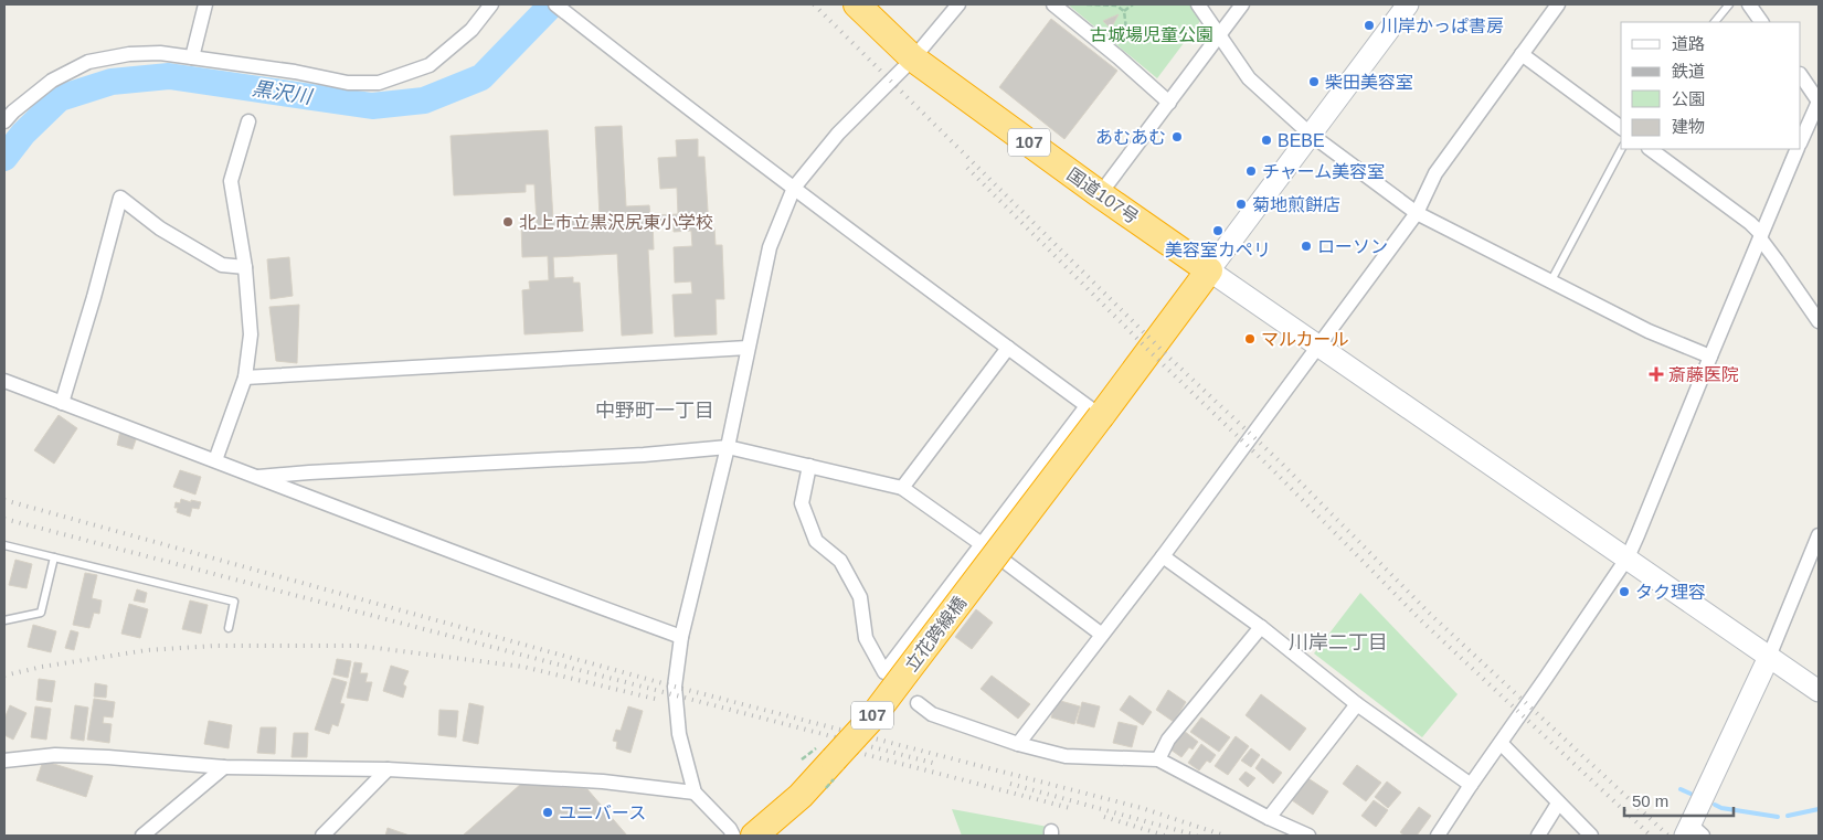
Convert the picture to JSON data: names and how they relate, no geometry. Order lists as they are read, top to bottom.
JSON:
{
  "streets": {
    "highway": ["107", "国道107号", "立花跨線橋"]
  },
  "crossings": [
    ["107", "国道107号"],
    ["107", "立花跨線橋"]
  ],
  "districts": ["中野町一丁目", "川岸二丁目"],
  "water": ["黒沢川"],
  "parks": ["古城場児童公園"],
  "places": {
    "other": [
      "川岸かっぱ書房",
      "柴田美容室",
      "あむあむ",
      "BEBE",
      "チャーム美容室",
      "菊地煎餅店",
      "北上市立黒沢尻東小学校",
      "美容室カペリ",
      "ローソン",
      "マルカール",
      "タク理容",
      "ユニバース"
    ],
    "health": ["斎藤医院"]
  },
  "legend": [
    "道路",
    "鉄道",
    "公園",
    "建物"
  ],
  "scale_bar": "50 m"
}
